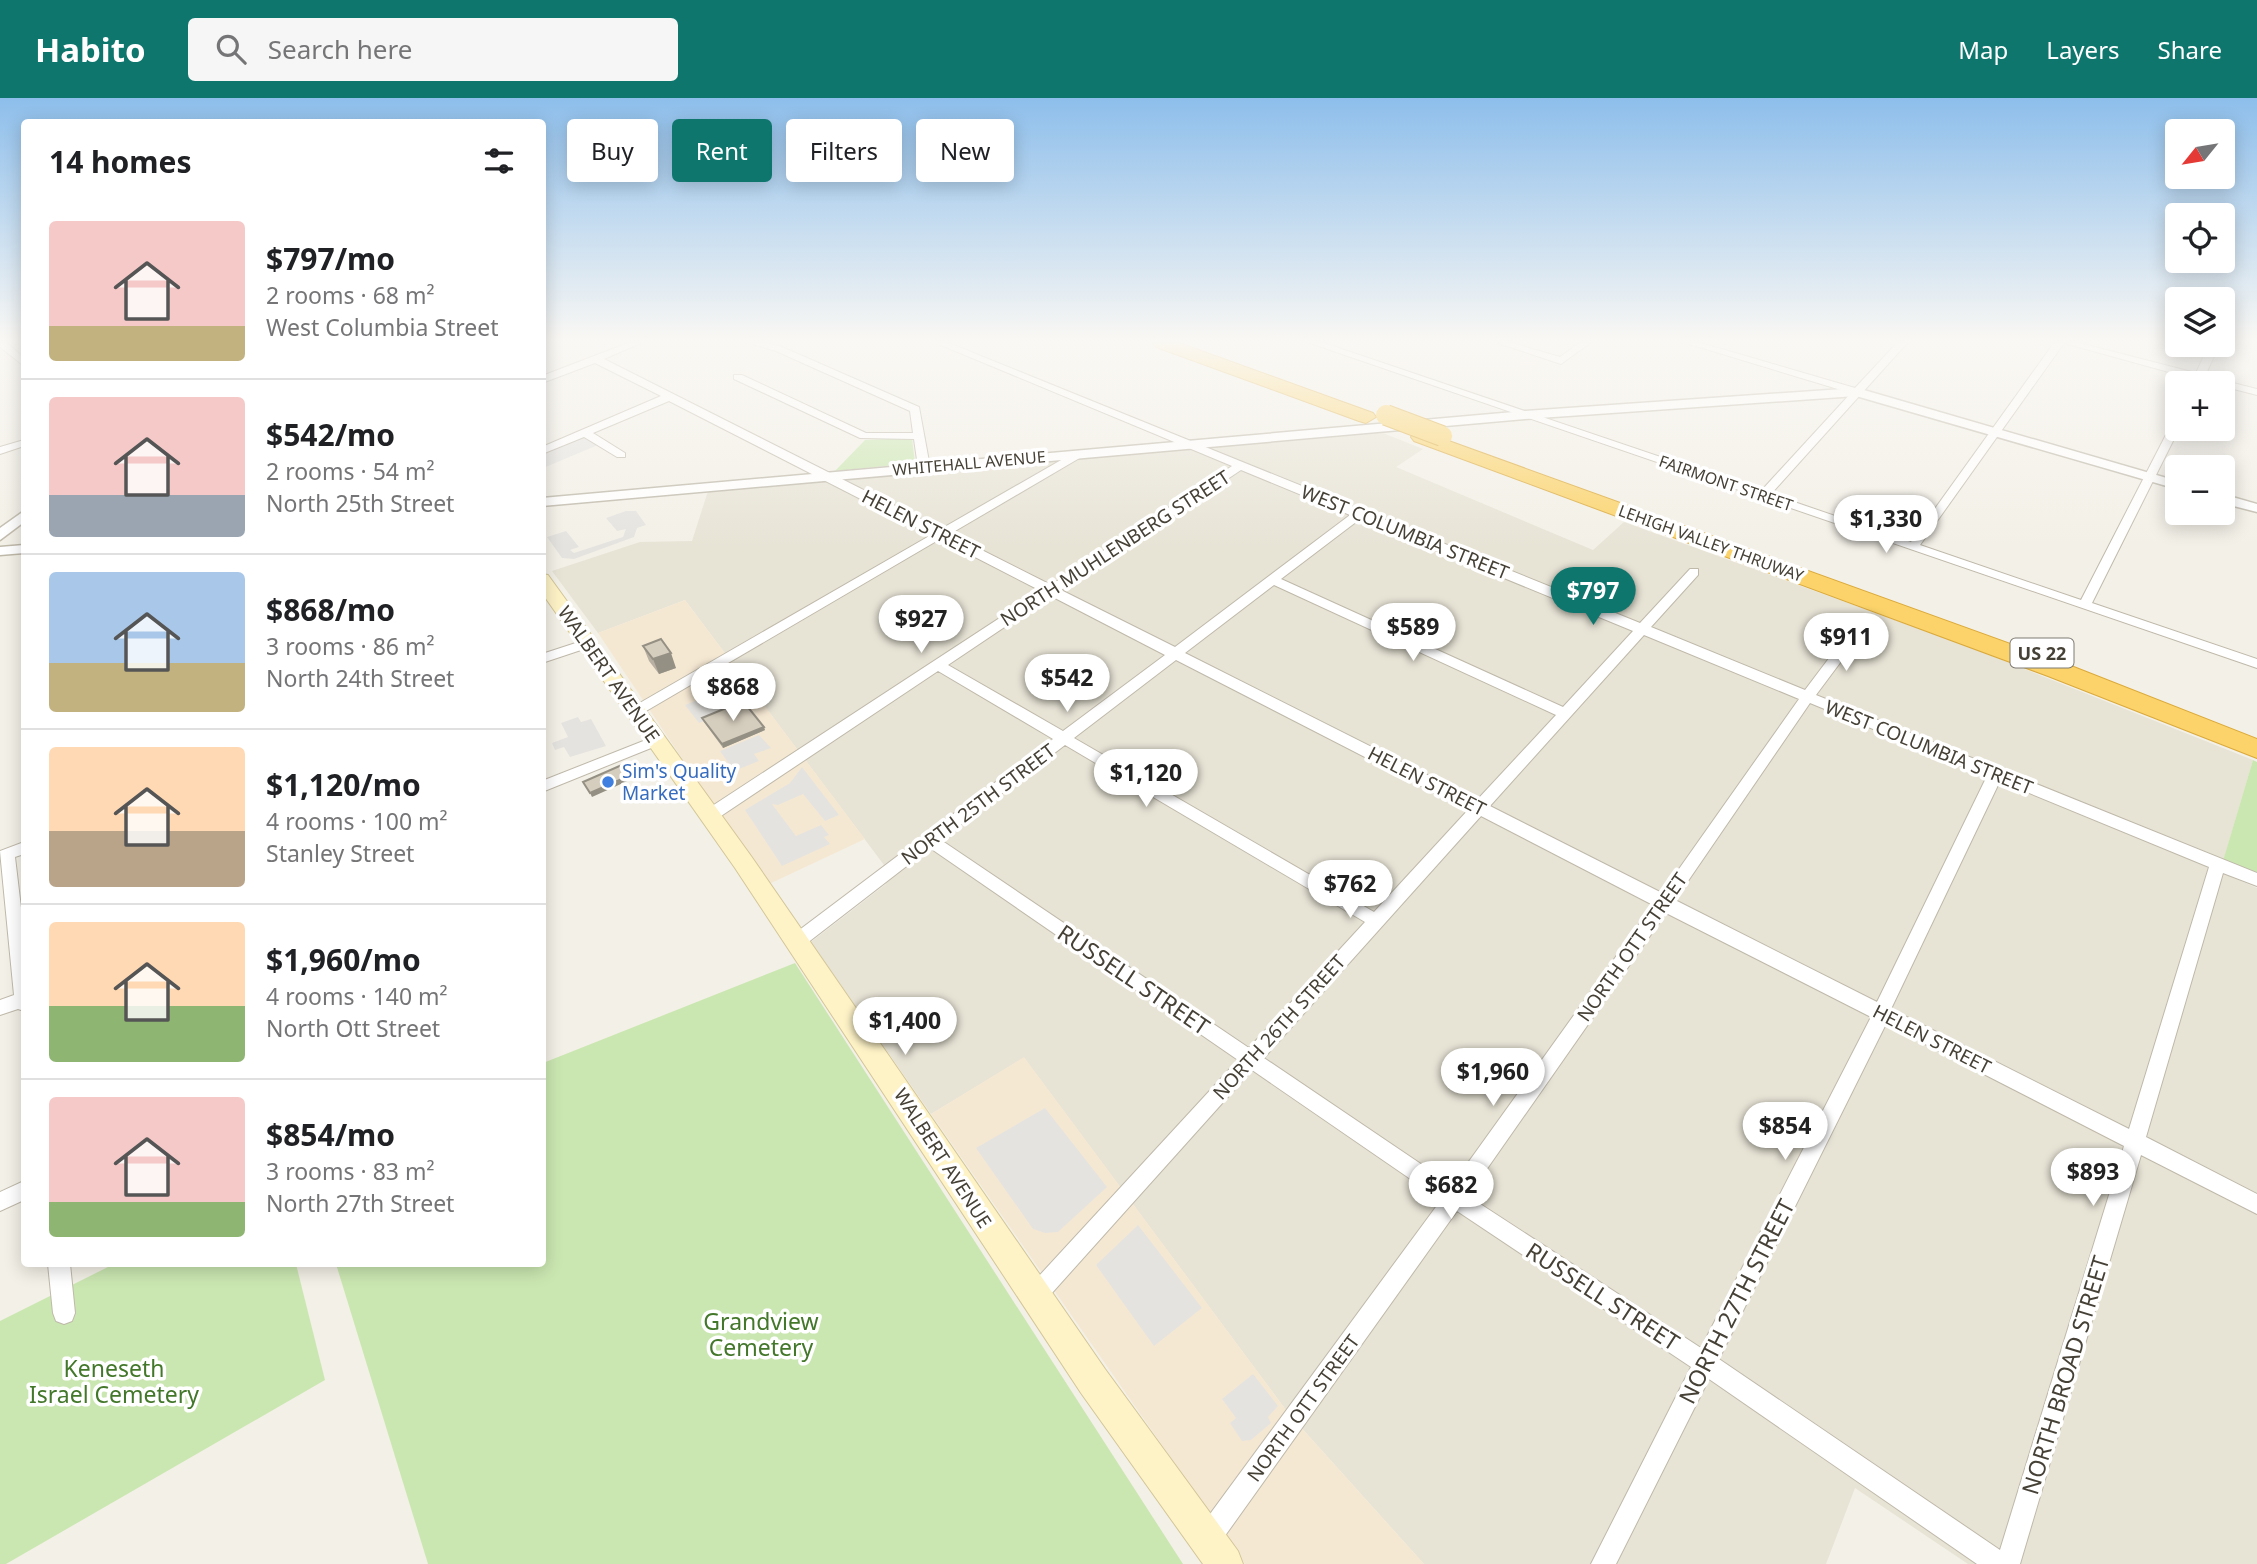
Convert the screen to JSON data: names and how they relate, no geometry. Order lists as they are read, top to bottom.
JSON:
{
  "streets": {
    "highway": ["LEHIGH VALLEY THRUWAY", "US 22"],
    "main road": ["WALBERT AVENUE"],
    "street": [
      "WHITEHALL AVENUE",
      "FAIRMONT STREET",
      "HELEN STREET",
      "WEST COLUMBIA STREET",
      "NORTH MUHLENBERG STREET",
      "NORTH 25TH STREET",
      "NORTH OTT STREET",
      "RUSSELL STREET",
      "NORTH 26TH STREET",
      "NORTH 27TH STREET",
      "NORTH BROAD STREET"
    ]
  },
  "crossings": [
    ["WHITEHALL AVENUE", "FAIRMONT STREET"],
    ["WHITEHALL AVENUE", "HELEN STREET"],
    ["WHITEHALL AVENUE", "WEST COLUMBIA STREET"],
    ["HELEN STREET", "NORTH MUHLENBERG STREET"],
    ["HELEN STREET", "NORTH 25TH STREET"],
    ["HELEN STREET", "NORTH OTT STREET"],
    ["HELEN STREET", "NORTH 26TH STREET"],
    ["HELEN STREET", "NORTH 27TH STREET"],
    ["HELEN STREET", "NORTH BROAD STREET"],
    ["WEST COLUMBIA STREET", "NORTH MUHLENBERG STREET"],
    ["WEST COLUMBIA STREET", "NORTH 25TH STREET"],
    ["WEST COLUMBIA STREET", "NORTH OTT STREET"],
    ["WEST COLUMBIA STREET", "NORTH 26TH STREET"],
    ["WEST COLUMBIA STREET", "NORTH 27TH STREET"],
    ["WEST COLUMBIA STREET", "NORTH BROAD STREET"],
    ["NORTH MUHLENBERG STREET", "WALBERT AVENUE"],
    ["WALBERT AVENUE", "NORTH 25TH STREET"],
    ["WALBERT AVENUE", "NORTH OTT STREET"],
    ["WALBERT AVENUE", "NORTH 26TH STREET"],
    ["NORTH 25TH STREET", "RUSSELL STREET"],
    ["NORTH OTT STREET", "RUSSELL STREET"],
    ["RUSSELL STREET", "NORTH 26TH STREET"],
    ["RUSSELL STREET", "NORTH 27TH STREET"]
  ],
  "parks": ["Grandview Cemetery", "Keneseth Israel Cemetery"],
  "places": ["Sim's Quality Market"],
  "north": "bottom left",
  "page": {
    "header": "Habito",
    "search": "Search here",
    "nav": ["Map", "Layers", "Share"],
    "map_buttons": ["+", "−"],
    "chip": [
      "Buy",
      "Rent",
      "Filters",
      "New"
    ],
    "heading": "14 homes",
    "list": [
      {
        "name": "$797/mo",
        "note": "2 rooms · 68 m² · West Columbia Street"
      },
      {
        "name": "$542/mo",
        "note": "2 rooms · 54 m² · North 25th Street"
      },
      {
        "name": "$868/mo",
        "note": "3 rooms · 86 m² · North 24th Street"
      },
      {
        "name": "$1,120/mo",
        "note": "4 rooms · 100 m² · Stanley Street"
      },
      {
        "name": "$1,960/mo",
        "note": "4 rooms · 140 m² · North Ott Street"
      },
      {
        "name": "$854/mo",
        "note": "3 rooms · 83 m² · North 27th Street"
      }
    ],
    "price": [
      "$1,330",
      "$797",
      "$927",
      "$589",
      "$911",
      "$542",
      "$868",
      "$1,120",
      "$762",
      "$1,400",
      "$1,960",
      "$854",
      "$893",
      "$682"
    ]
  }
}
